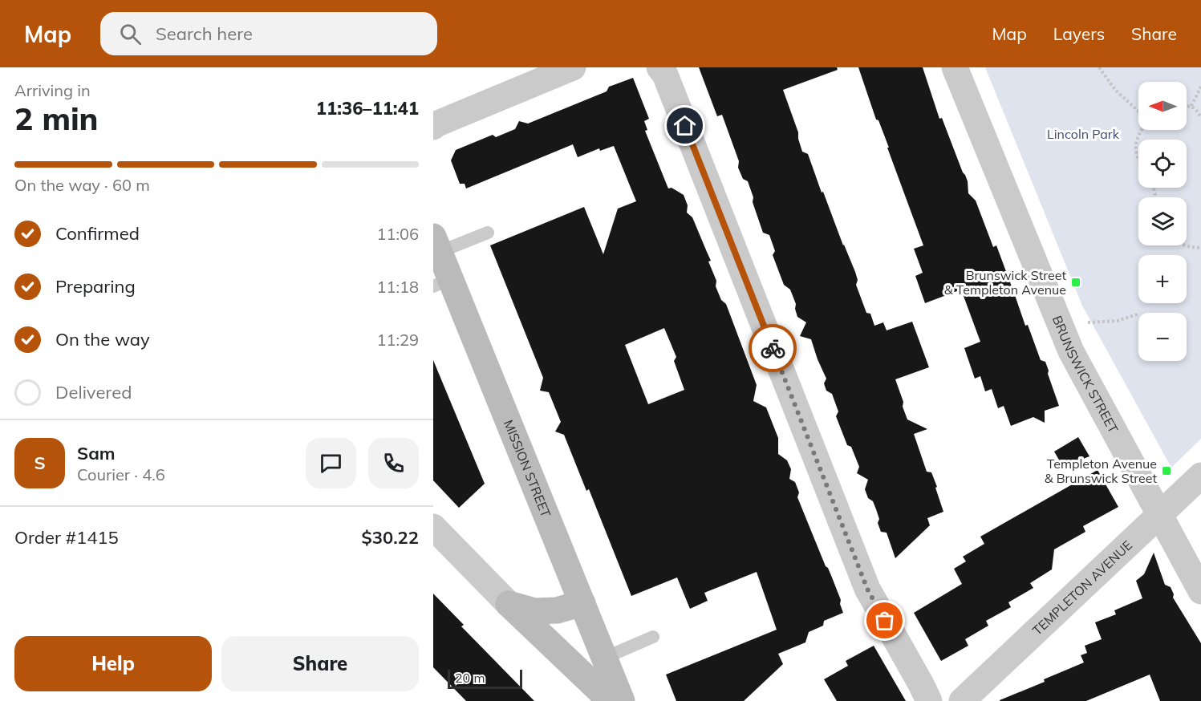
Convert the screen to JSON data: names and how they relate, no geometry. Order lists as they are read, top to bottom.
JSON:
{
  "streets": {
    "main road": ["MISSION STREET"],
    "street": ["BRUNSWICK STREET", "TEMPLETON AVENUE"]
  },
  "crossings": [
    ["BRUNSWICK STREET", "TEMPLETON AVENUE"]
  ],
  "parks": ["Lincoln Park"],
  "places": {
    "transit": ["Brunswick Street & Templeton Avenue", "Templeton Avenue & Brunswick Street"]
  },
  "scale_bar": "20 m",
  "north": "left",
  "page": {
    "header": "Map",
    "search": "Search here",
    "nav": ["Map", "Layers", "Share"],
    "heading": ["2 min", "Arriving in", "11:36–11:41"],
    "panel": [
      "Sam",
      "Courier · 4.6",
      "Order #1415",
      "$30.22"
    ],
    "map_buttons": ["+", "−"],
    "bar": "On the way · 60 m",
    "list": [
      ["Confirmed", "11:06"],
      ["Preparing", "11:18"],
      ["On the way", "11:29"],
      "Delivered"
    ],
    "round": "S",
    "buttons": ["Help", "Share"],
    "scale": "20 m"
  }
}
